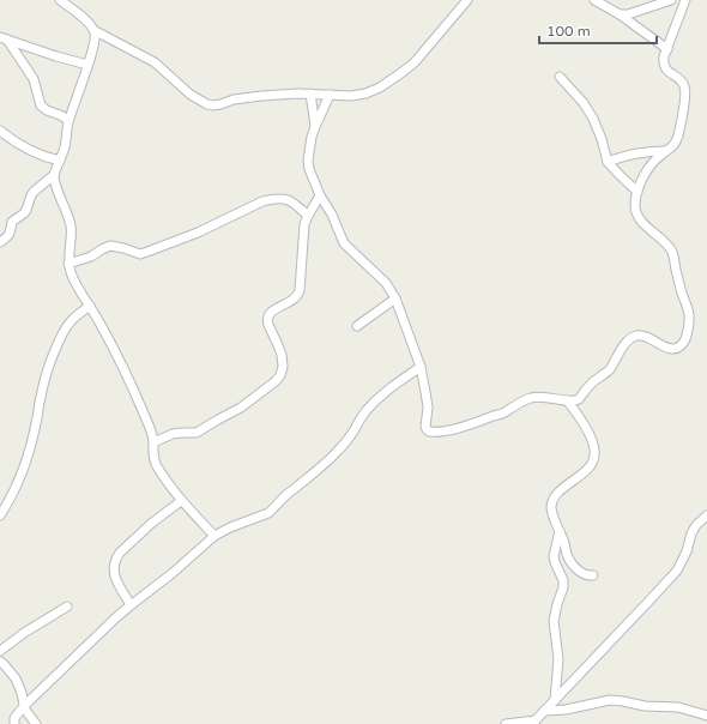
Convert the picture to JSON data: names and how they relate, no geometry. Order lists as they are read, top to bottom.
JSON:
{
  "scale_bar": "100 m"
}
